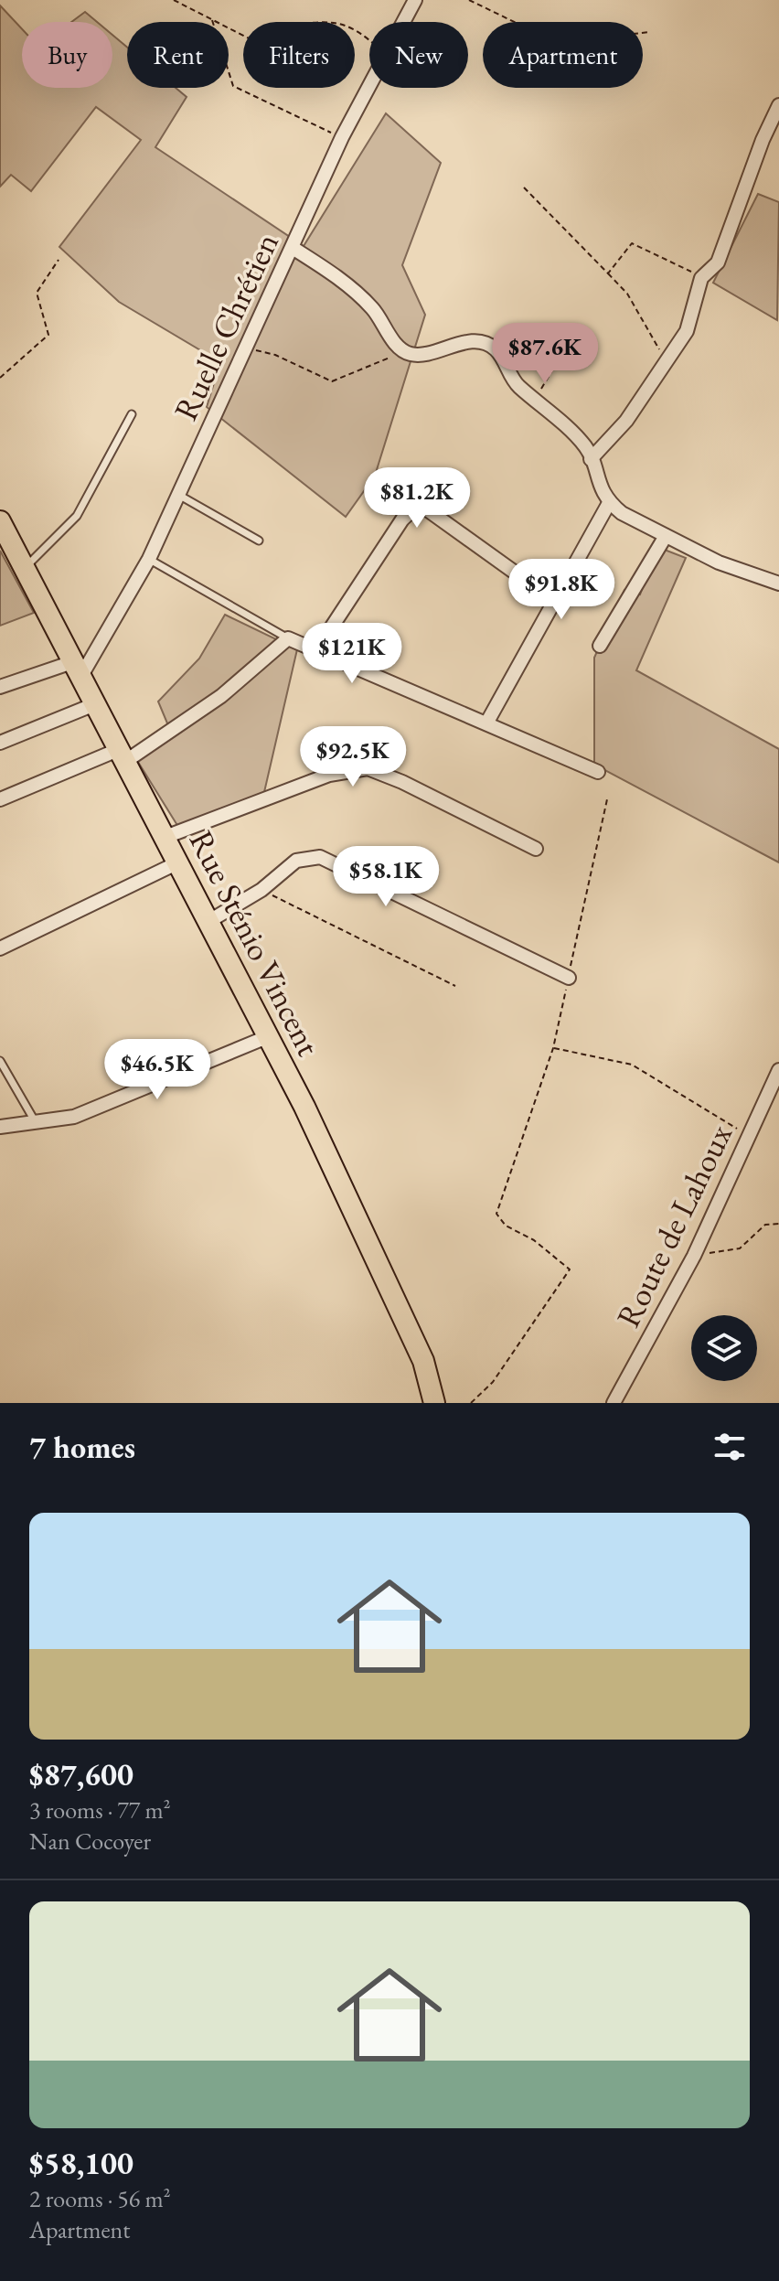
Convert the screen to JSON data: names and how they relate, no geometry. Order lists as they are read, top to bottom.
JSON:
{
  "streets": {
    "main road": ["Rue Sténio Vincent"],
    "street": ["Ruelle Chrétien", "Route de Lahoux"]
  },
  "crossings": [
    ["Ruelle Chrétien", "Rue Sténio Vincent"]
  ],
  "page": {
    "chip": [
      "Buy",
      "Rent",
      "Filters",
      "New",
      "Apartment"
    ],
    "price": [
      "$87.6K",
      "$81.2K",
      "$91.8K",
      "$121K",
      "$92.5K",
      "$58.1K",
      "$46.5K"
    ],
    "heading": "7 homes",
    "list": [
      {
        "name": "$87,600",
        "note": "3 rooms · 77 m² · Nan Cocoyer"
      },
      {
        "name": "$58,100",
        "note": "2 rooms · 56 m² · Apartment"
      }
    ]
  }
}
